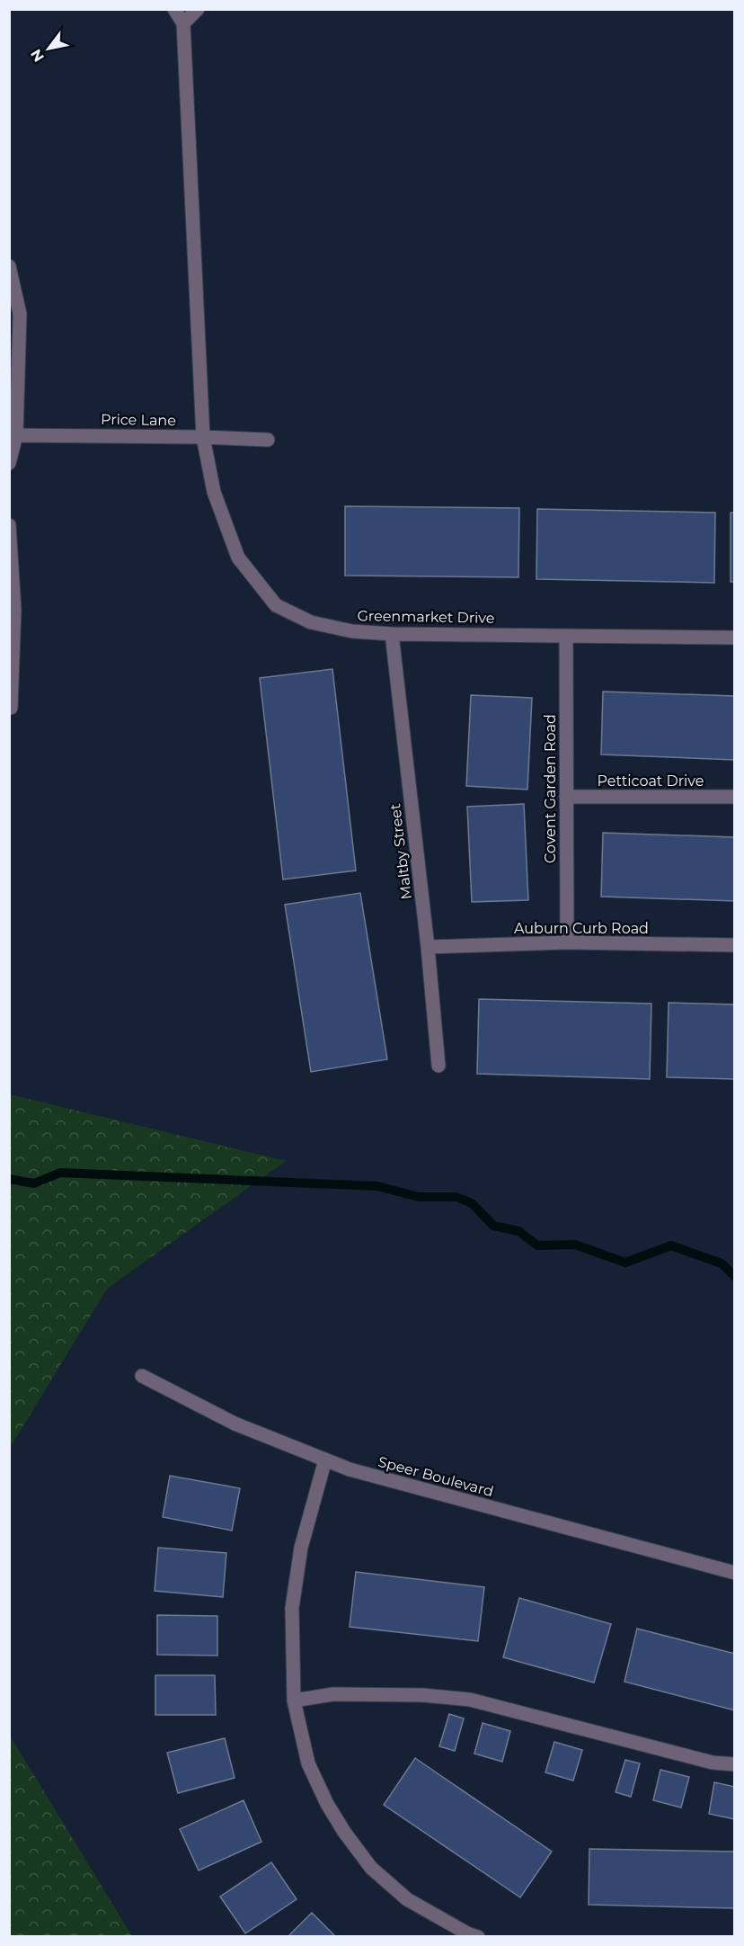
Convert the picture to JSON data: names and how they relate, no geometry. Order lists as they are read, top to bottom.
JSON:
{
  "streets": {
    "street": [
      "Price Lane",
      "Greenmarket Drive",
      "Petticoat Drive",
      "Covent Garden Road",
      "Maltby Street",
      "Auburn Curb Road",
      "Speer Boulevard"
    ]
  },
  "crossings": [
    ["Price Lane", "Greenmarket Drive"],
    ["Greenmarket Drive", "Covent Garden Road"],
    ["Greenmarket Drive", "Maltby Street"],
    ["Petticoat Drive", "Covent Garden Road"],
    ["Covent Garden Road", "Auburn Curb Road"],
    ["Maltby Street", "Auburn Curb Road"]
  ],
  "north": "bottom left"
}
